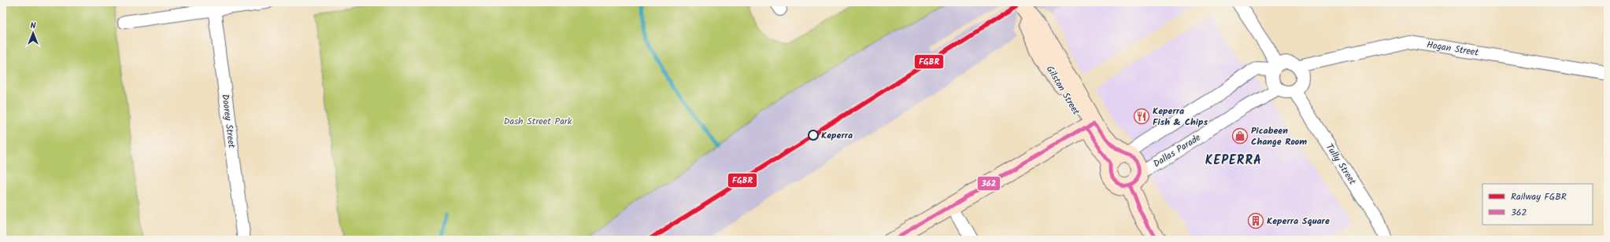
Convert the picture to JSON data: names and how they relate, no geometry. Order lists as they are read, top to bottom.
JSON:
{
  "streets": {
    "street": [
      "Hogan Street",
      "Gilston Street",
      "Doorey Street",
      "Dallas Parade",
      "Tully Street"
    ]
  },
  "crossings": [
    ["Hogan Street", "Dallas Parade"],
    ["Hogan Street", "Tully Street"],
    ["Gilston Street", "Dallas Parade"],
    ["Dallas Parade", "Tully Street"]
  ],
  "districts": ["KEPERRA"],
  "parks": ["Dash Street Park"],
  "places": {
    "restaurant": ["Keperra Fish & Chips"],
    "other": ["Keperra"],
    "shop": ["Picabeen Change Room"],
    "building": ["Keperra Square"]
  },
  "lines": ["rail line FGBR", "transit line 362"],
  "legend": ["Railway FGBR", "362"],
  "north": "top"
}
